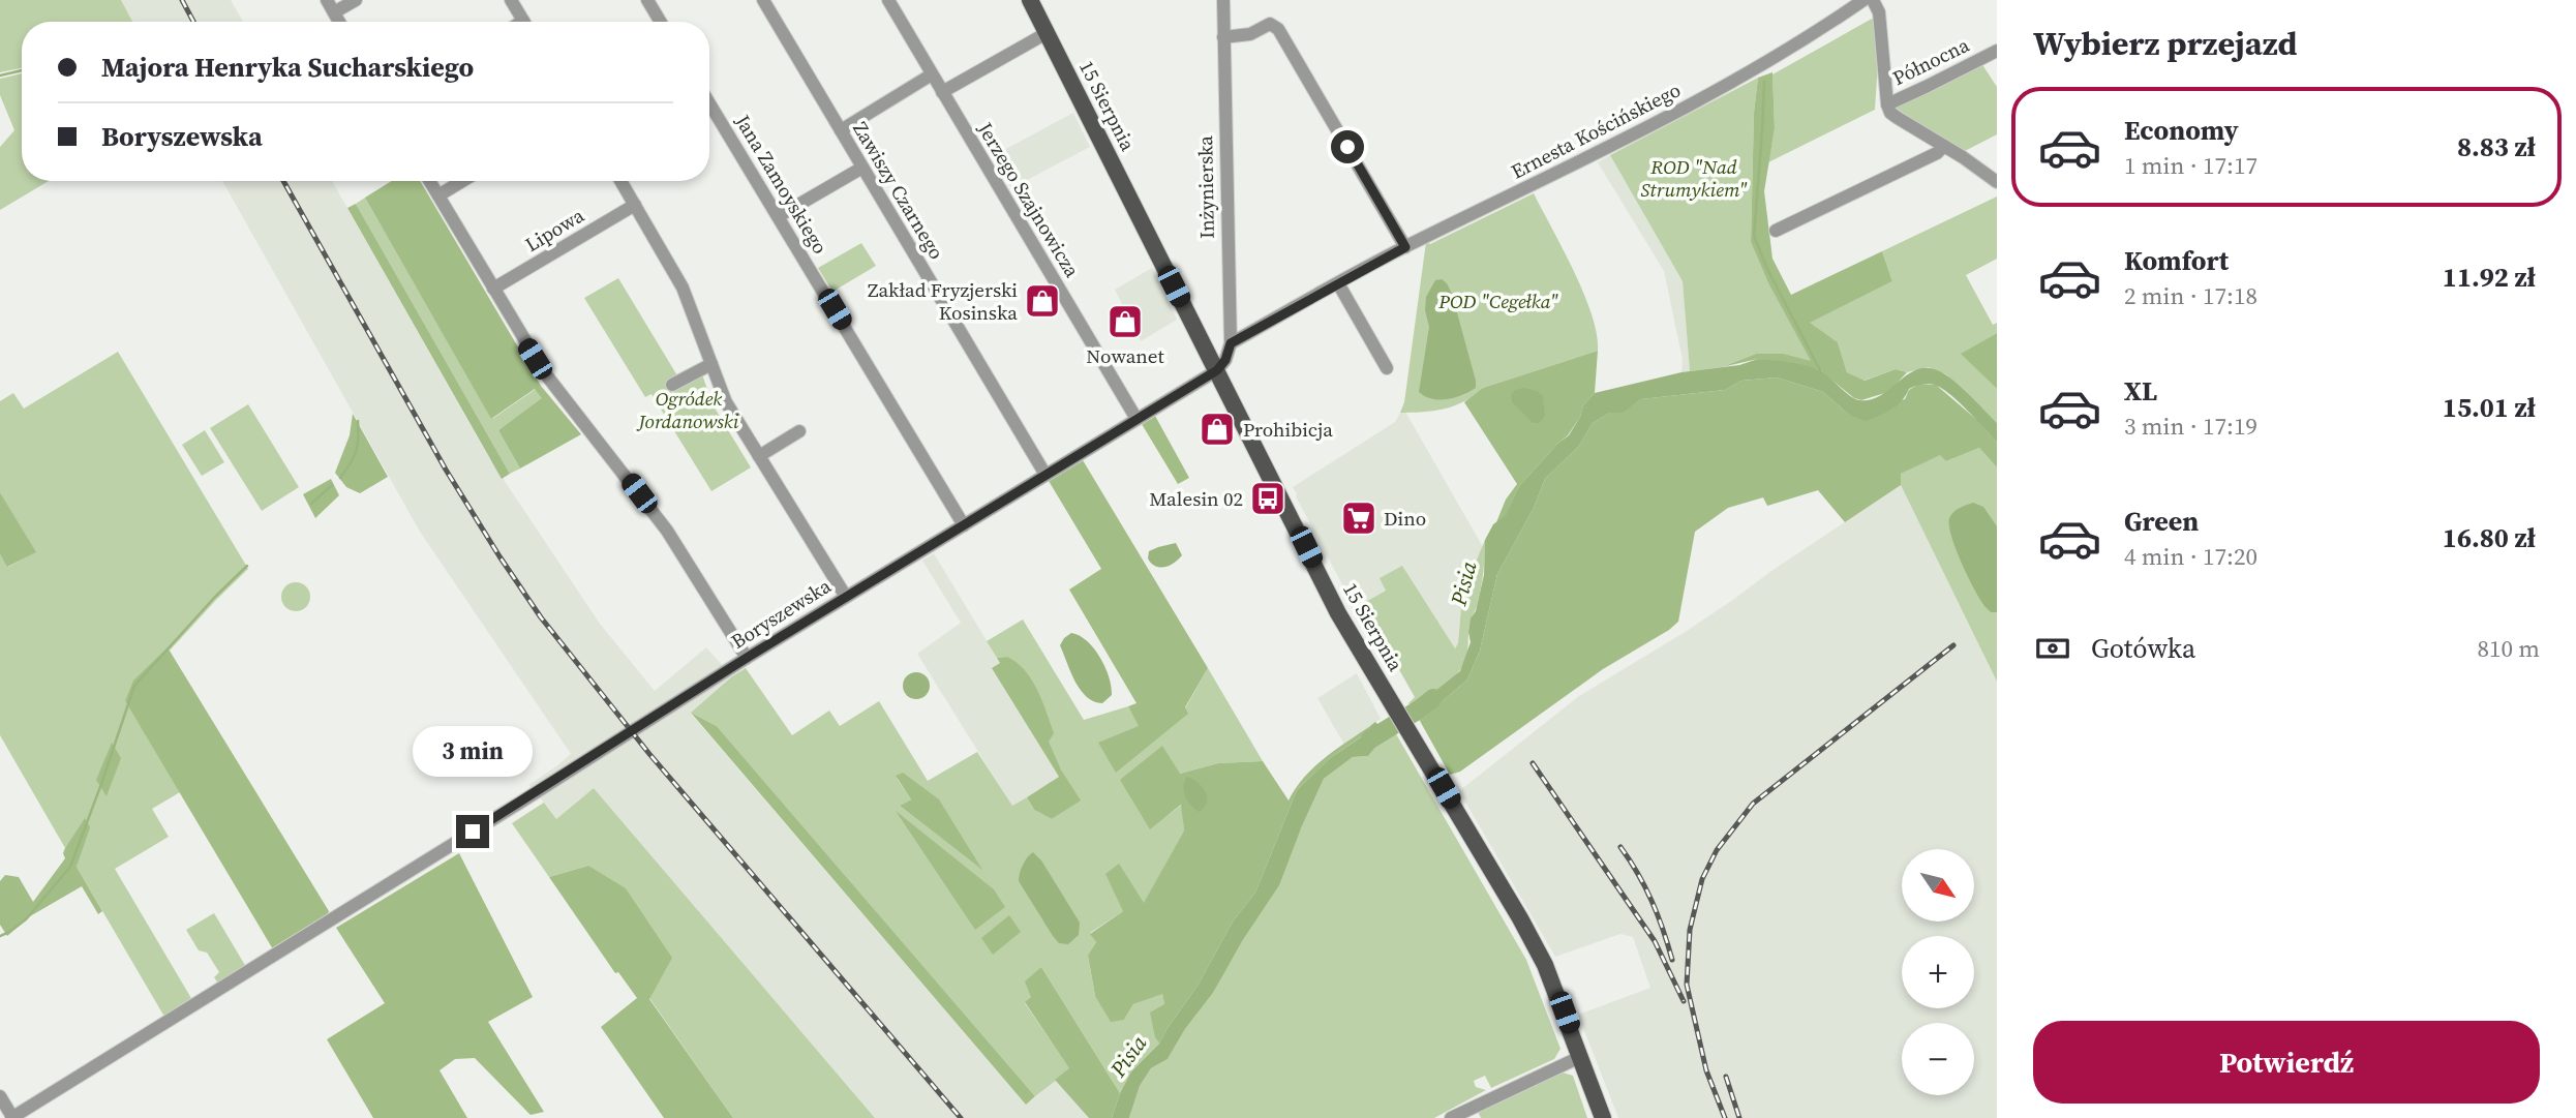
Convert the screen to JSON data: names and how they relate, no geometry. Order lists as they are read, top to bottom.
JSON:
{
  "streets": {
    "main road": ["15 Sierpnia"],
    "street": [
      "Północna",
      "Ernesta Kościńskiego",
      "Jana Zamoyskiego",
      "Inżynierska",
      "Zawiszy Czarnego",
      "Jerzego Szajnowicza",
      "Lipowa",
      "Boryszewska"
    ]
  },
  "crossings": [
    ["15 Sierpnia", "Inżynierska"],
    ["15 Sierpnia", "Boryszewska"],
    ["Ernesta Kościńskiego", "Inżynierska"],
    ["Jana Zamoyskiego", "Boryszewska"],
    ["Inżynierska", "Boryszewska"],
    ["Zawiszy Czarnego", "Boryszewska"],
    ["Jerzego Szajnowicza", "Boryszewska"]
  ],
  "water": ["Pisia"],
  "parks": ["ROD \"Nad Strumykiem\"", "POD \"Cegełka\"", "Ogródek Jordanowski"],
  "places": {
    "shop": ["Zakład Fryzjerski Kosinska", "Nowanet", "Prohibicja"],
    "bus stop": ["Malesin 02"],
    "supermarket": ["Dino"]
  },
  "north": "bottom right",
  "page": {
    "heading": "Wybierz przejazd",
    "banner": ["Majora Henryka Sucharskiego", "Boryszewska"],
    "list": [
      {
        "name": "Economy",
        "note": "1 min · 17:17",
        "value": "8.83 zł"
      },
      {
        "name": "Komfort",
        "note": "2 min · 17:18",
        "value": "11.92 zł"
      },
      {
        "name": "XL",
        "note": "3 min · 17:19",
        "value": "15.01 zł"
      },
      {
        "name": "Green",
        "note": "4 min · 17:20",
        "value": "16.80 zł"
      }
    ],
    "pay": ["Gotówka", "810 m"],
    "bubble": "3 min",
    "map_buttons": ["+", "−"],
    "buttons": "Potwierdź"
  }
}
